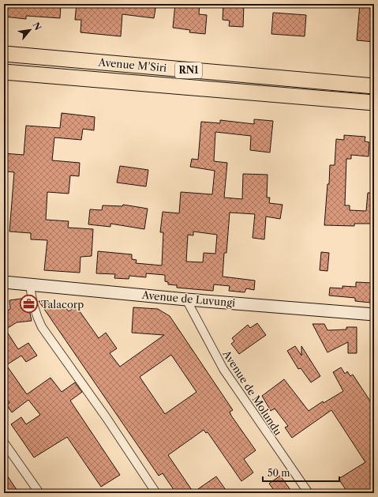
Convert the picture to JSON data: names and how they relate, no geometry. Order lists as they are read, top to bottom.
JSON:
{
  "streets": {
    "highway": ["Avenue M'Siri", "RN1"],
    "street": ["Avenue de Luvungi", "Avenue de Molundu"]
  },
  "crossings": [
    ["Avenue de Luvungi", "Avenue de Molundu"]
  ],
  "places": {
    "office": ["Talacorp"]
  },
  "scale_bar": "50 m",
  "north": "top right"
}
